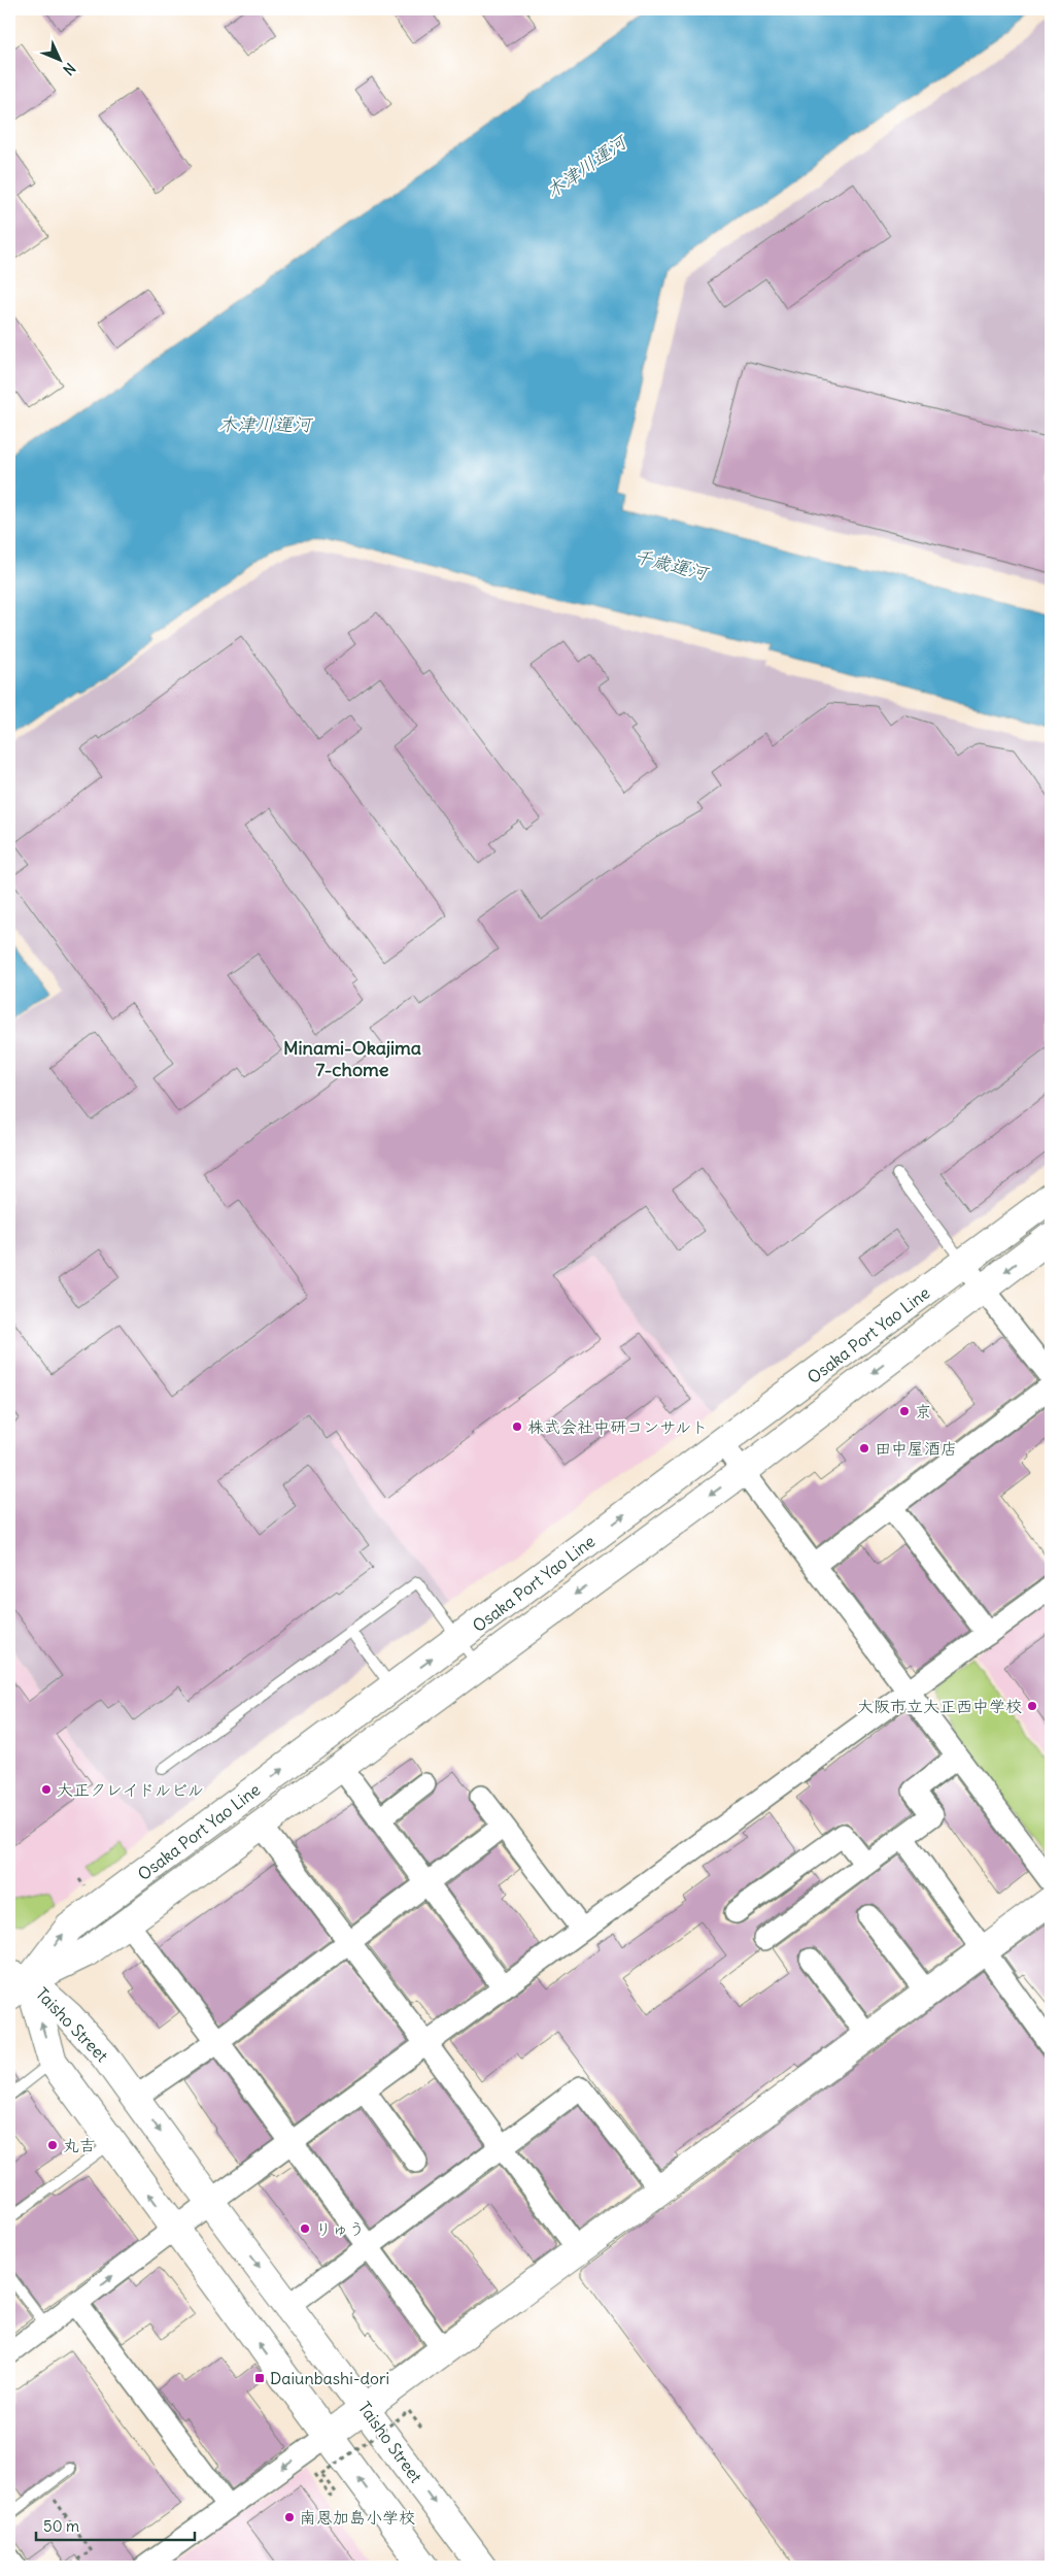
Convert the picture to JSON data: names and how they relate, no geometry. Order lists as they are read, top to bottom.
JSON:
{
  "streets": {
    "main road": ["Osaka Port Yao Line", "Taisho Street"]
  },
  "crossings": [
    ["Osaka Port Yao Line", "Taisho Street"]
  ],
  "districts": ["Minami-Okajima 7-chome"],
  "water": ["木津川運河", "千歳運河"],
  "places": {
    "other": [
      "京",
      "株式会社中研コンサルト",
      "田中屋酒店",
      "大阪市立大正西中学校",
      "大正クレイドルビル",
      "丸吉",
      "りゅう",
      "南恩加島小学校"
    ],
    "transit": ["Daiunbashi-dori"]
  },
  "scale_bar": "50 m",
  "north": "bottom right"
}
